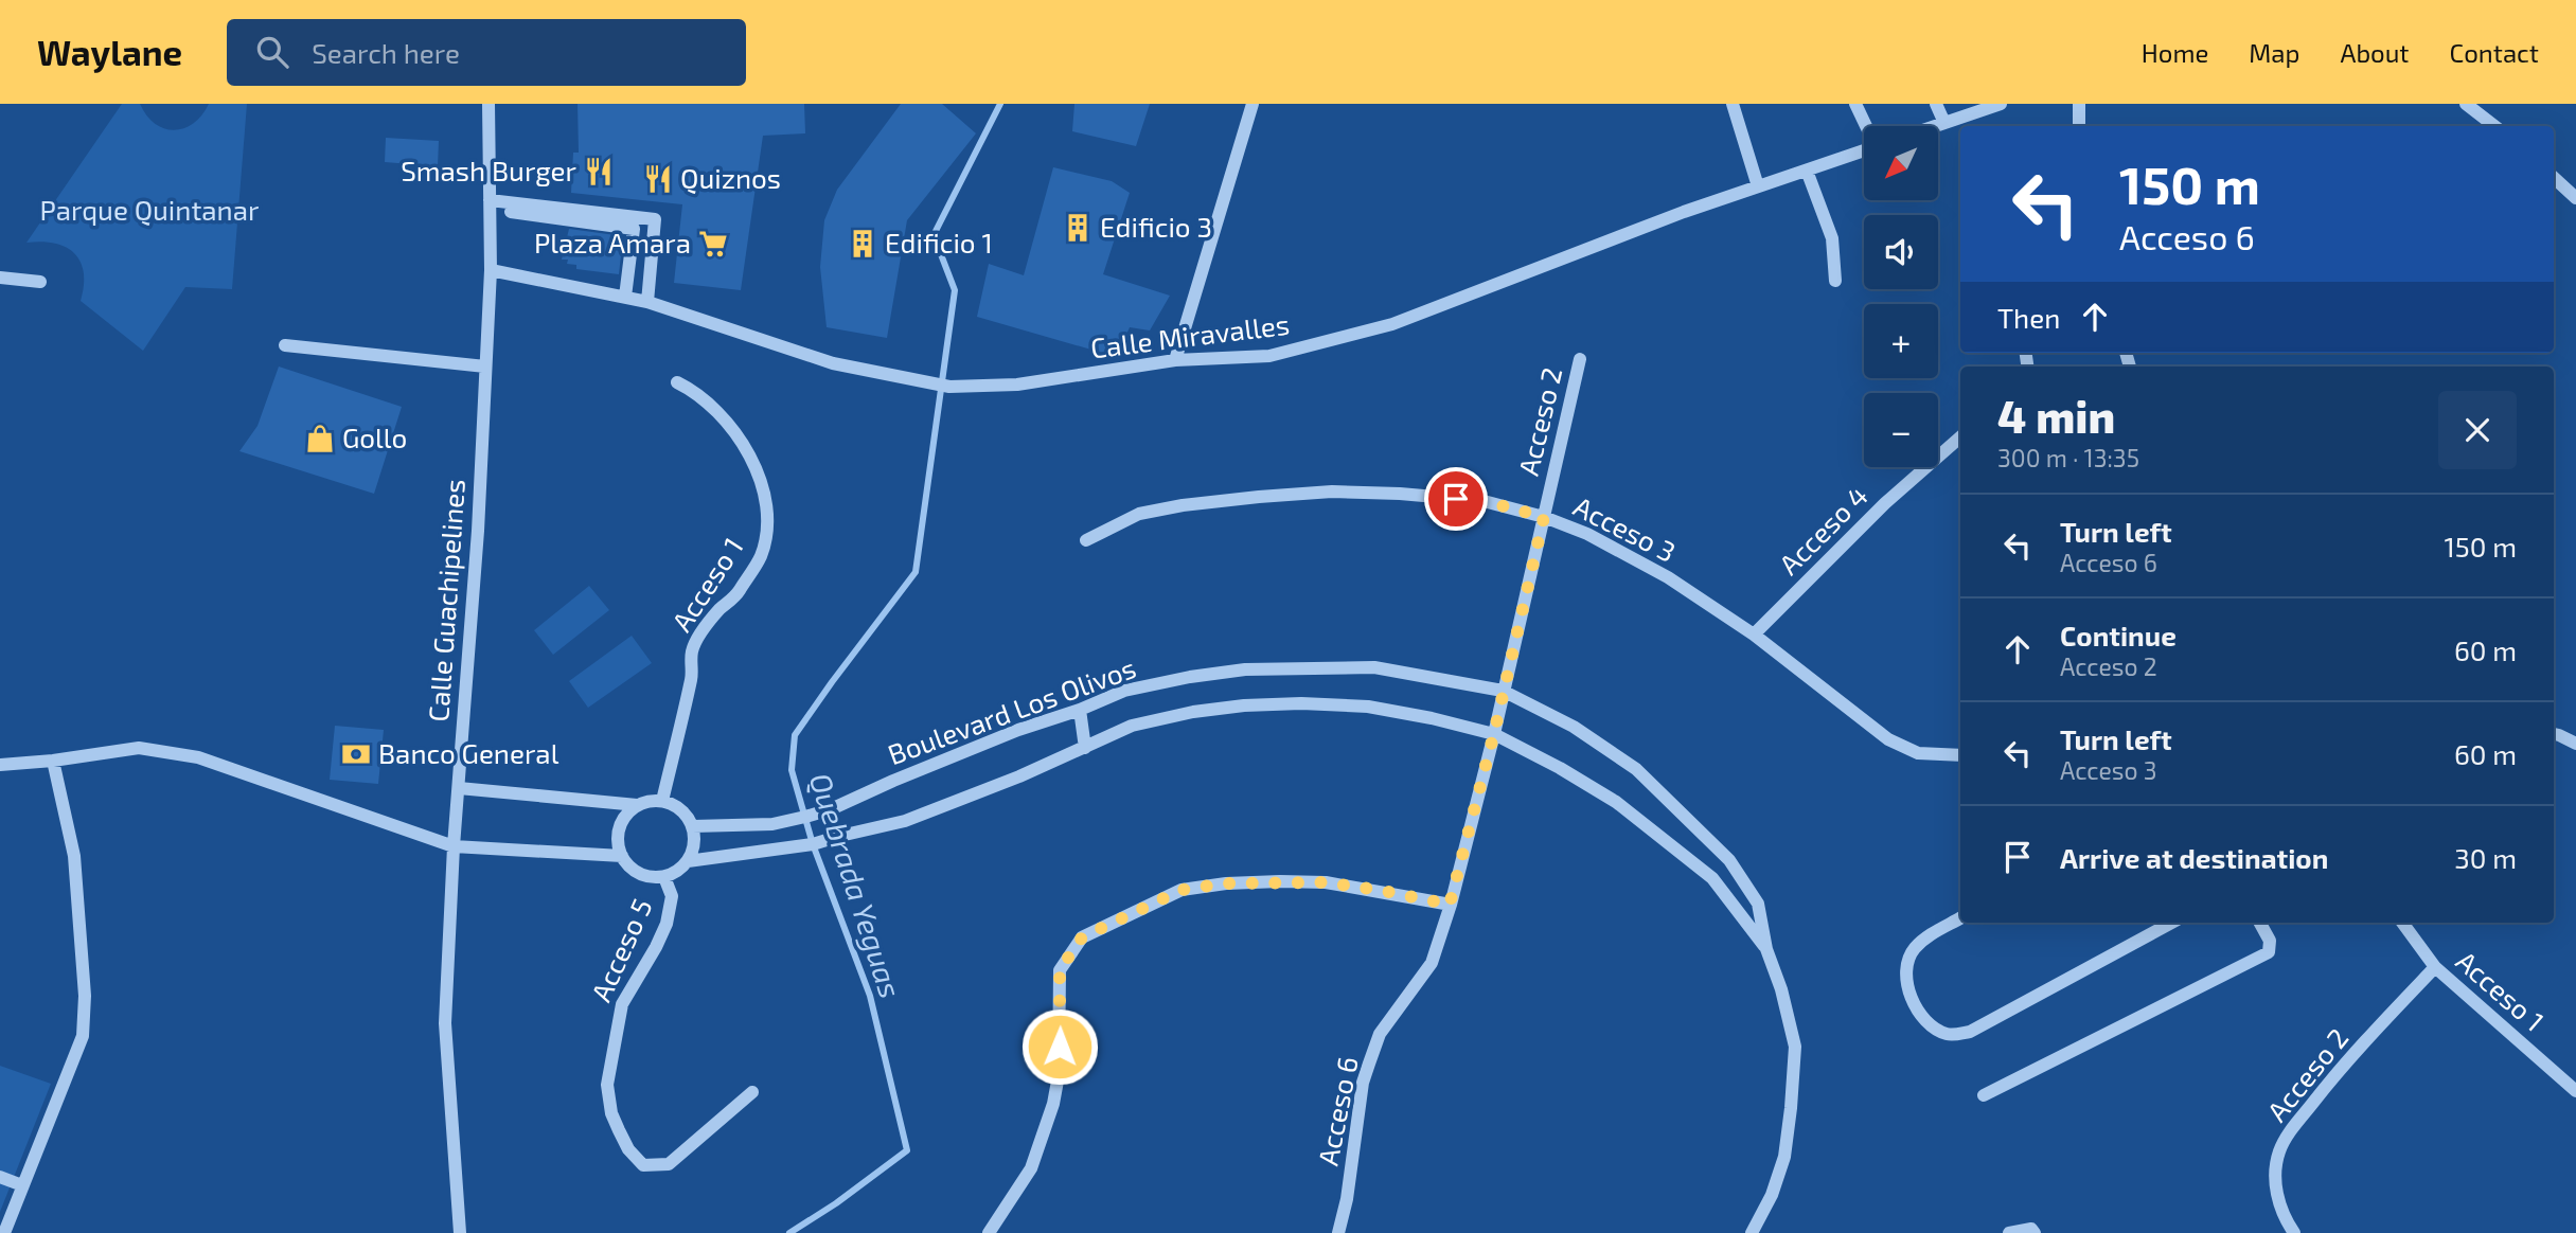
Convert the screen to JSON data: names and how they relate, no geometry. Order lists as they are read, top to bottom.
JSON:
{
  "streets": {
    "street": [
      "Calle Miravalles",
      "Acceso 2",
      "Acceso 3",
      "Acceso 4",
      "Acceso 1",
      "Calle Guachipelines",
      "Boulevard Los Olivos",
      "Acceso 5",
      "Acceso 6"
    ]
  },
  "crossings": [
    ["Calle Miravalles", "Calle Guachipelines"],
    ["Acceso 2", "Acceso 3"],
    ["Acceso 2", "Acceso 1"],
    ["Acceso 2", "Boulevard Los Olivos"],
    ["Acceso 2", "Acceso 6"],
    ["Acceso 3", "Acceso 4"],
    ["Acceso 1", "Boulevard Los Olivos"],
    ["Acceso 1", "Acceso 5"],
    ["Boulevard Los Olivos", "Acceso 5"],
    ["Boulevard Los Olivos", "Acceso 6"]
  ],
  "water": ["Quebrada Yeguas"],
  "parks": ["Parque Quintanar"],
  "places": {
    "restaurant": ["Smash Burger", "Quiznos"],
    "building": ["Edificio 3", "Edificio 1"],
    "supermarket": ["Plaza Amara"],
    "shop": ["Gollo"],
    "bank": ["Banco General"]
  },
  "north": "bottom left",
  "page": {
    "header": "Waylane",
    "search": "Search here",
    "nav": [
      "Home",
      "Map",
      "About",
      "Contact"
    ],
    "map_buttons": ["+", "−"],
    "turn": ["150 m", "Acceso 6"],
    "then": "Then",
    "heading": ["4 min", "300 m · 13:35"],
    "list": [
      {
        "name": "Turn left",
        "note": "Acceso 6",
        "value": "150 m"
      },
      {
        "name": "Continue",
        "note": "Acceso 2",
        "value": "60 m"
      },
      {
        "name": "Turn left",
        "note": "Acceso 3",
        "value": "60 m"
      },
      {
        "name": "Arrive at destination",
        "value": "30 m"
      }
    ]
  }
}
